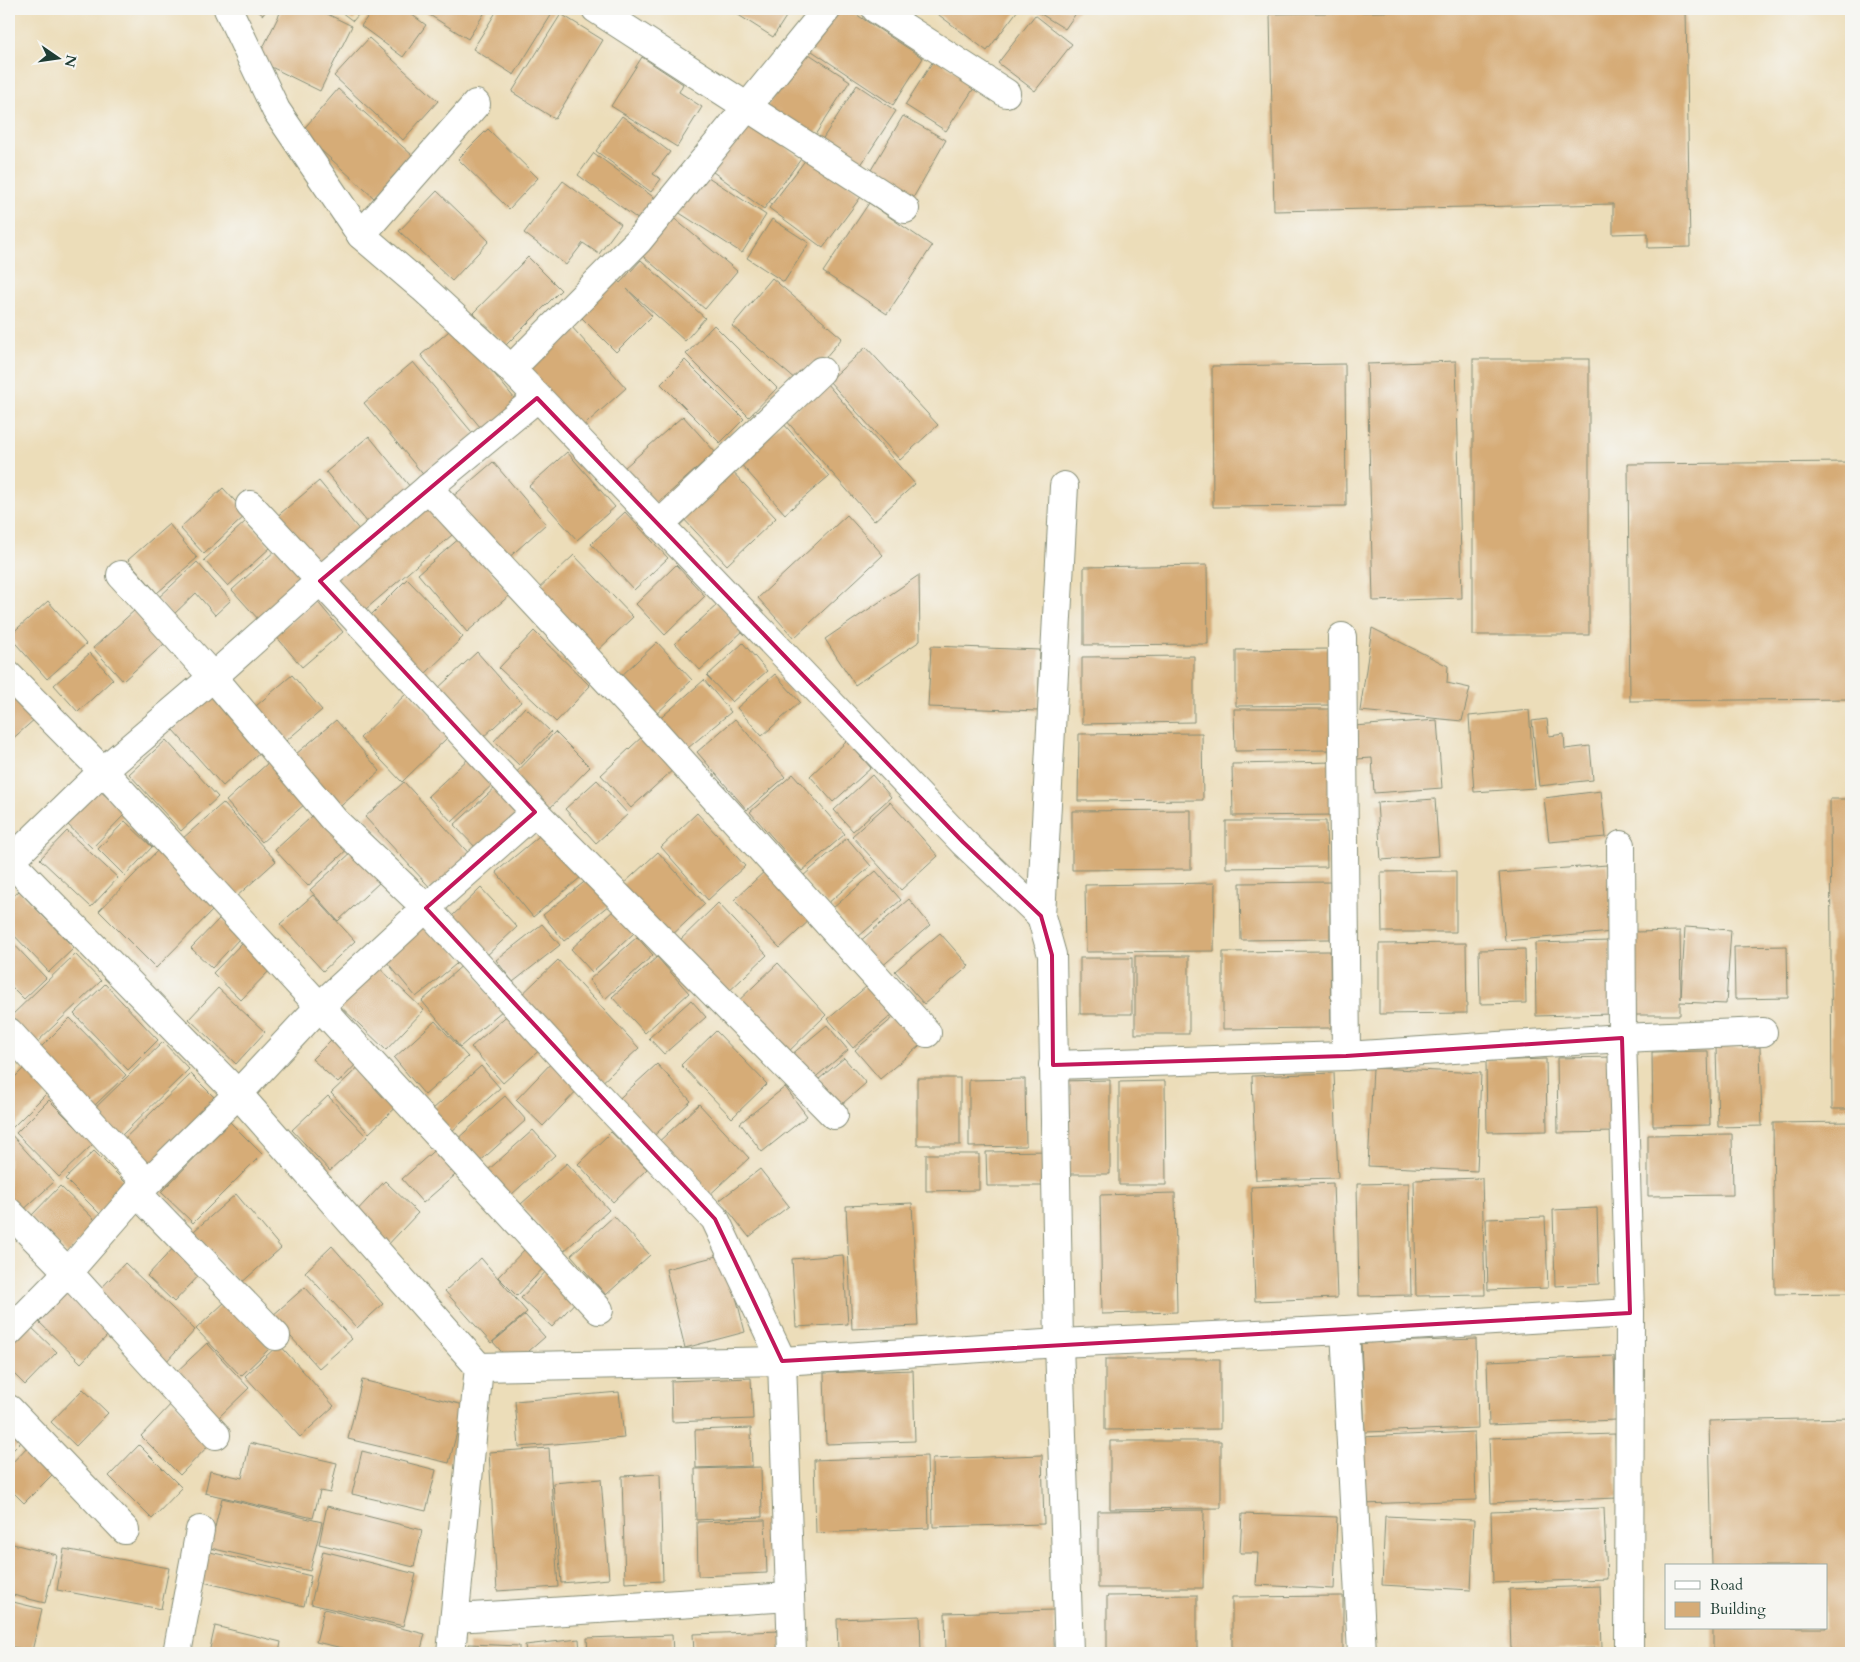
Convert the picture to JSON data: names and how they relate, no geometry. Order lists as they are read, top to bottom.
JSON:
{
  "legend": ["Road", "Building"],
  "north": "right"
}
